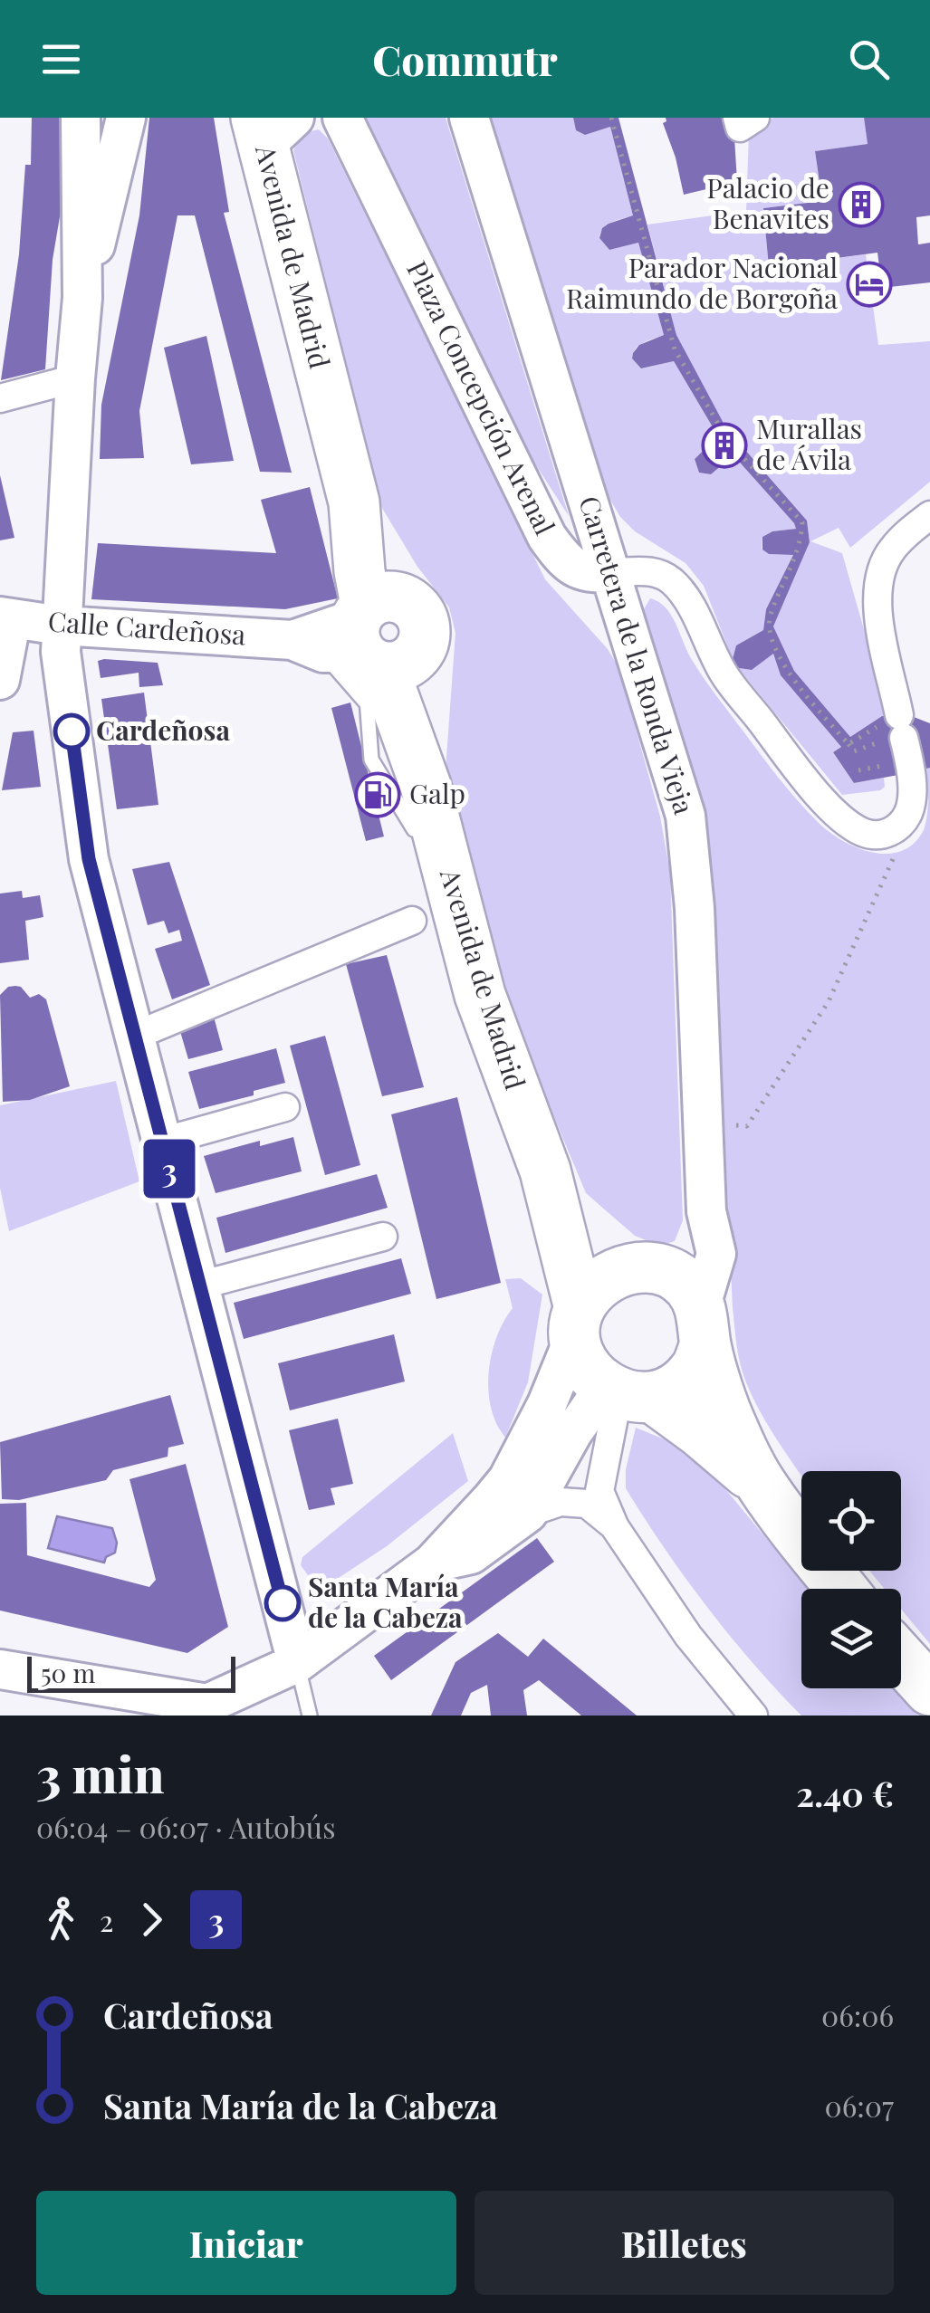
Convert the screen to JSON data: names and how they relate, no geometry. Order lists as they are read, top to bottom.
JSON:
{
  "streets": {
    "highway": ["Avenida de Madrid"],
    "street": ["Plaza Concepción Arenal", "Calle Cardeñosa", "Carretera de la Ronda Vieja"]
  },
  "crossings": [
    ["Avenida de Madrid", "Calle Cardeñosa"],
    ["Avenida de Madrid", "Carretera de la Ronda Vieja"],
    ["Plaza Concepción Arenal", "Carretera de la Ronda Vieja"]
  ],
  "places": {
    "building": ["Palacio de Benavites", "Murallas de Ávila"],
    "hotel": ["Parador Nacional Raimundo de Borgoña"],
    "other": ["Cardeñosa", "Santa María de la Cabeza"],
    "fuel station": ["Galp"]
  },
  "lines": ["bus line 3"],
  "scale_bar": "50 m",
  "page": {
    "header": "Commutr",
    "on_map": "3",
    "scale": "50 m",
    "heading": ["3 min", "06:04 – 06:07 · Autobús", "2.40 €"],
    "legs": ["2", "3"],
    "list": [
      {
        "name": "Cardeñosa",
        "value": "06:06"
      },
      {
        "name": "Santa María de la Cabeza",
        "value": "06:07"
      }
    ],
    "buttons": ["Iniciar", "Billetes"]
  }
}
